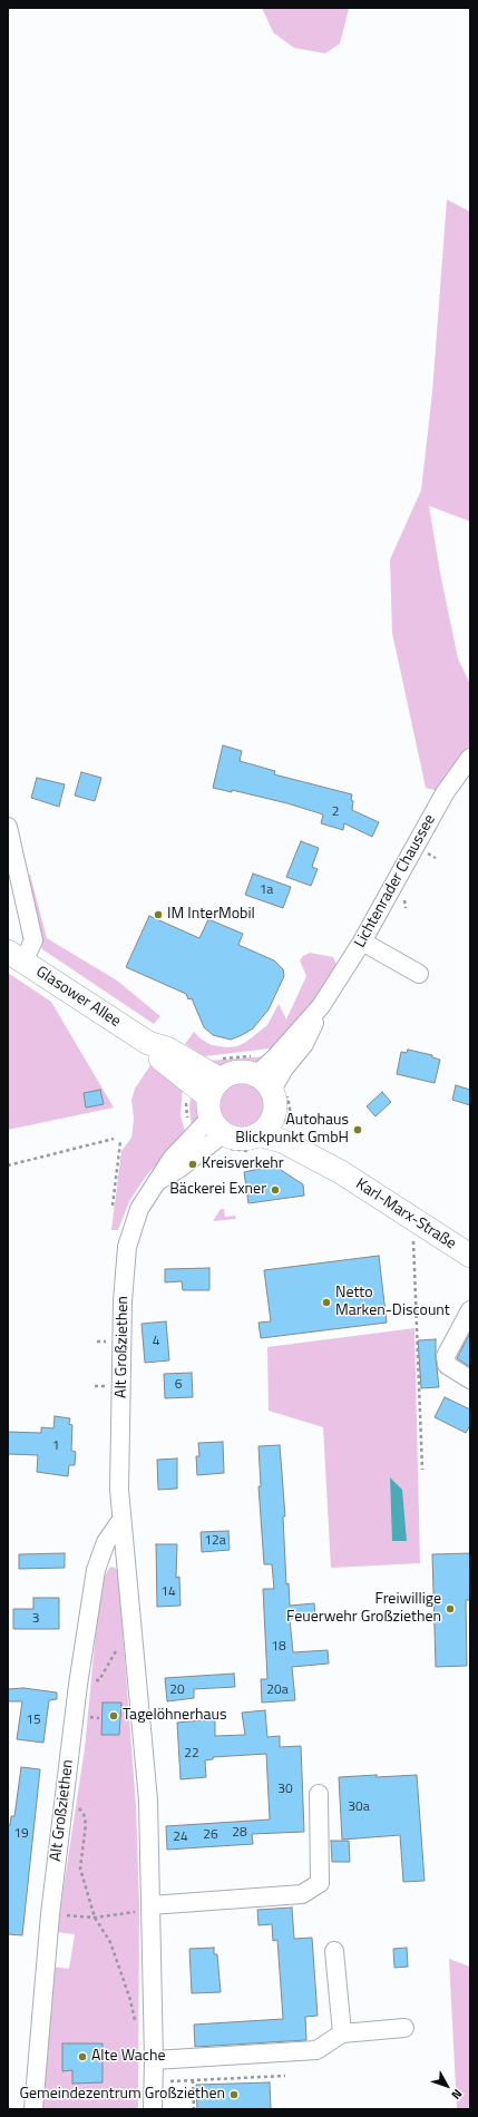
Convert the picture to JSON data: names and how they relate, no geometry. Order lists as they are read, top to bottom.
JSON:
{
  "streets": {
    "main road": ["Glasower Allee", "Karl-Marx-Straße"],
    "street": ["Lichtenrader Chaussee", "Alt Großziethen"]
  },
  "crossings": [
    ["Glasower Allee", "Alt Großziethen"]
  ],
  "places": [
    "IM InterMobil",
    "Autohaus Blickpunkt GmbH",
    "Kreisverkehr",
    "Bäckerei Exner",
    "Netto Marken-Discount",
    "Freiwillige Feuerwehr Großziethen",
    "Tagelöhnerhaus",
    "Alte Wache",
    "Gemeindezentrum Großziethen"
  ],
  "house_numbers": [
    "2",
    "1a",
    "4",
    "6",
    "1",
    "12a",
    "14",
    "3",
    "18",
    "20",
    "20a",
    "15",
    "22",
    "30",
    "30a",
    "28",
    "19",
    "26",
    "24"
  ],
  "north": "bottom right"
}
